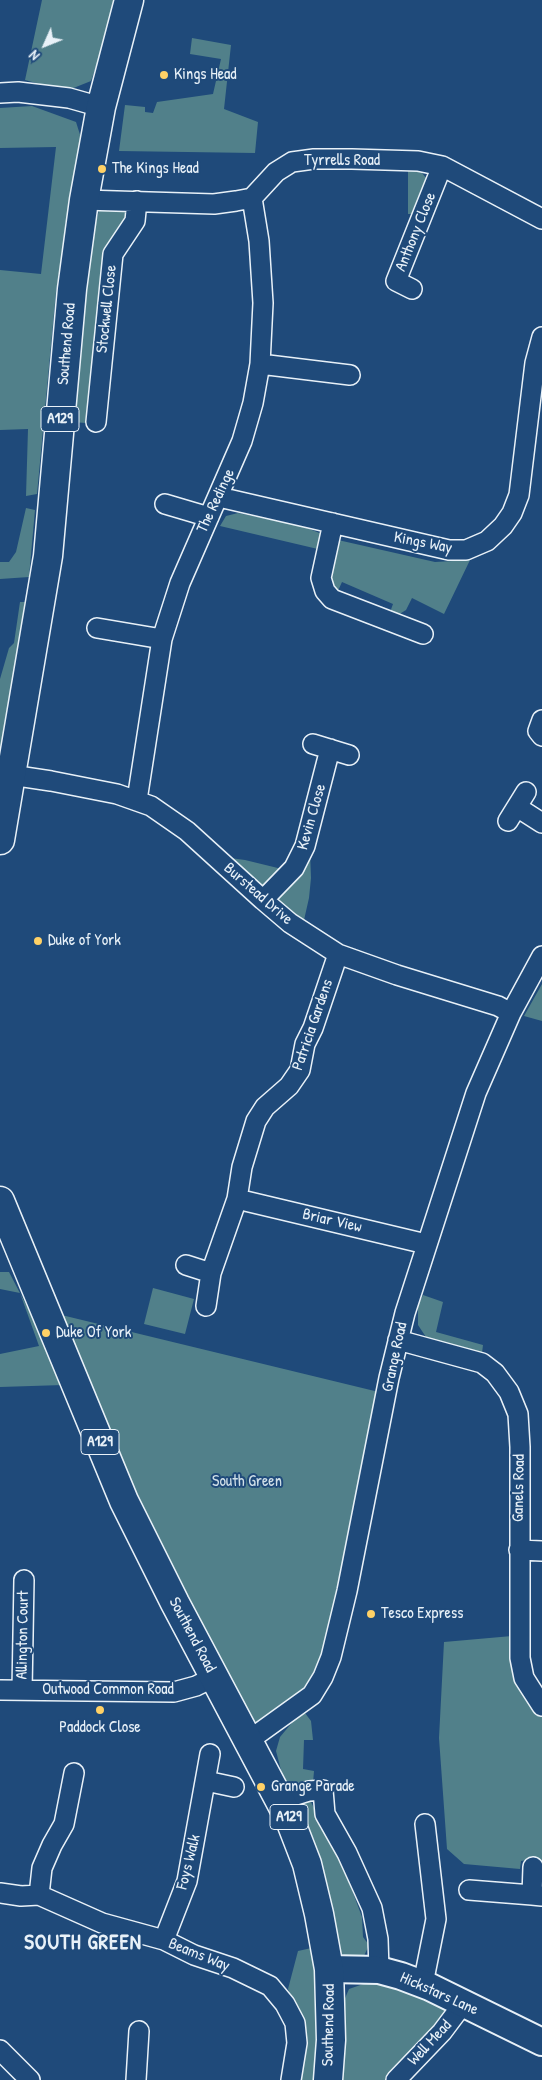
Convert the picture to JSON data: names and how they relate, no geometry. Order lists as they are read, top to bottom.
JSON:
{
  "streets": {
    "main road": ["Southend Road", "A129"],
    "street": [
      "Tyrrells Road",
      "Anthony Close",
      "Stockwell Close",
      "The Redinge",
      "Kings Way",
      "Kevin Close",
      "Burstead Drive",
      "Patricia Gardens",
      "Briar View",
      "Grange Road",
      "Ganels Road",
      "Allington Court",
      "Outwood Common Road",
      "Foys Walk",
      "Beams Way",
      "Hickstars Lane",
      "Well Mead"
    ]
  },
  "crossings": [
    ["Tyrrells Road", "Anthony Close"],
    ["Tyrrells Road", "The Redinge"],
    ["Southend Road", "Burstead Drive"],
    ["Southend Road", "Grange Road"],
    ["Southend Road", "Outwood Common Road"],
    ["Southend Road", "Hickstars Lane"],
    ["The Redinge", "Kings Way"],
    ["The Redinge", "Burstead Drive"],
    ["Kevin Close", "Burstead Drive"],
    ["Burstead Drive", "Patricia Gardens"],
    ["Burstead Drive", "Grange Road"],
    ["Patricia Gardens", "Briar View"],
    ["Briar View", "Grange Road"],
    ["Grange Road", "Ganels Road"],
    ["Allington Court", "Outwood Common Road"],
    ["Foys Walk", "Beams Way"],
    ["Hickstars Lane", "Well Mead"]
  ],
  "districts": ["SOUTH GREEN"],
  "parks": ["South Green"],
  "places": [
    "Kings Head",
    "The Kings Head",
    "Duke of York",
    "Duke Of York",
    "Tesco Express",
    "Paddock Close",
    "Grange Parade"
  ],
  "north": "bottom left"
}
